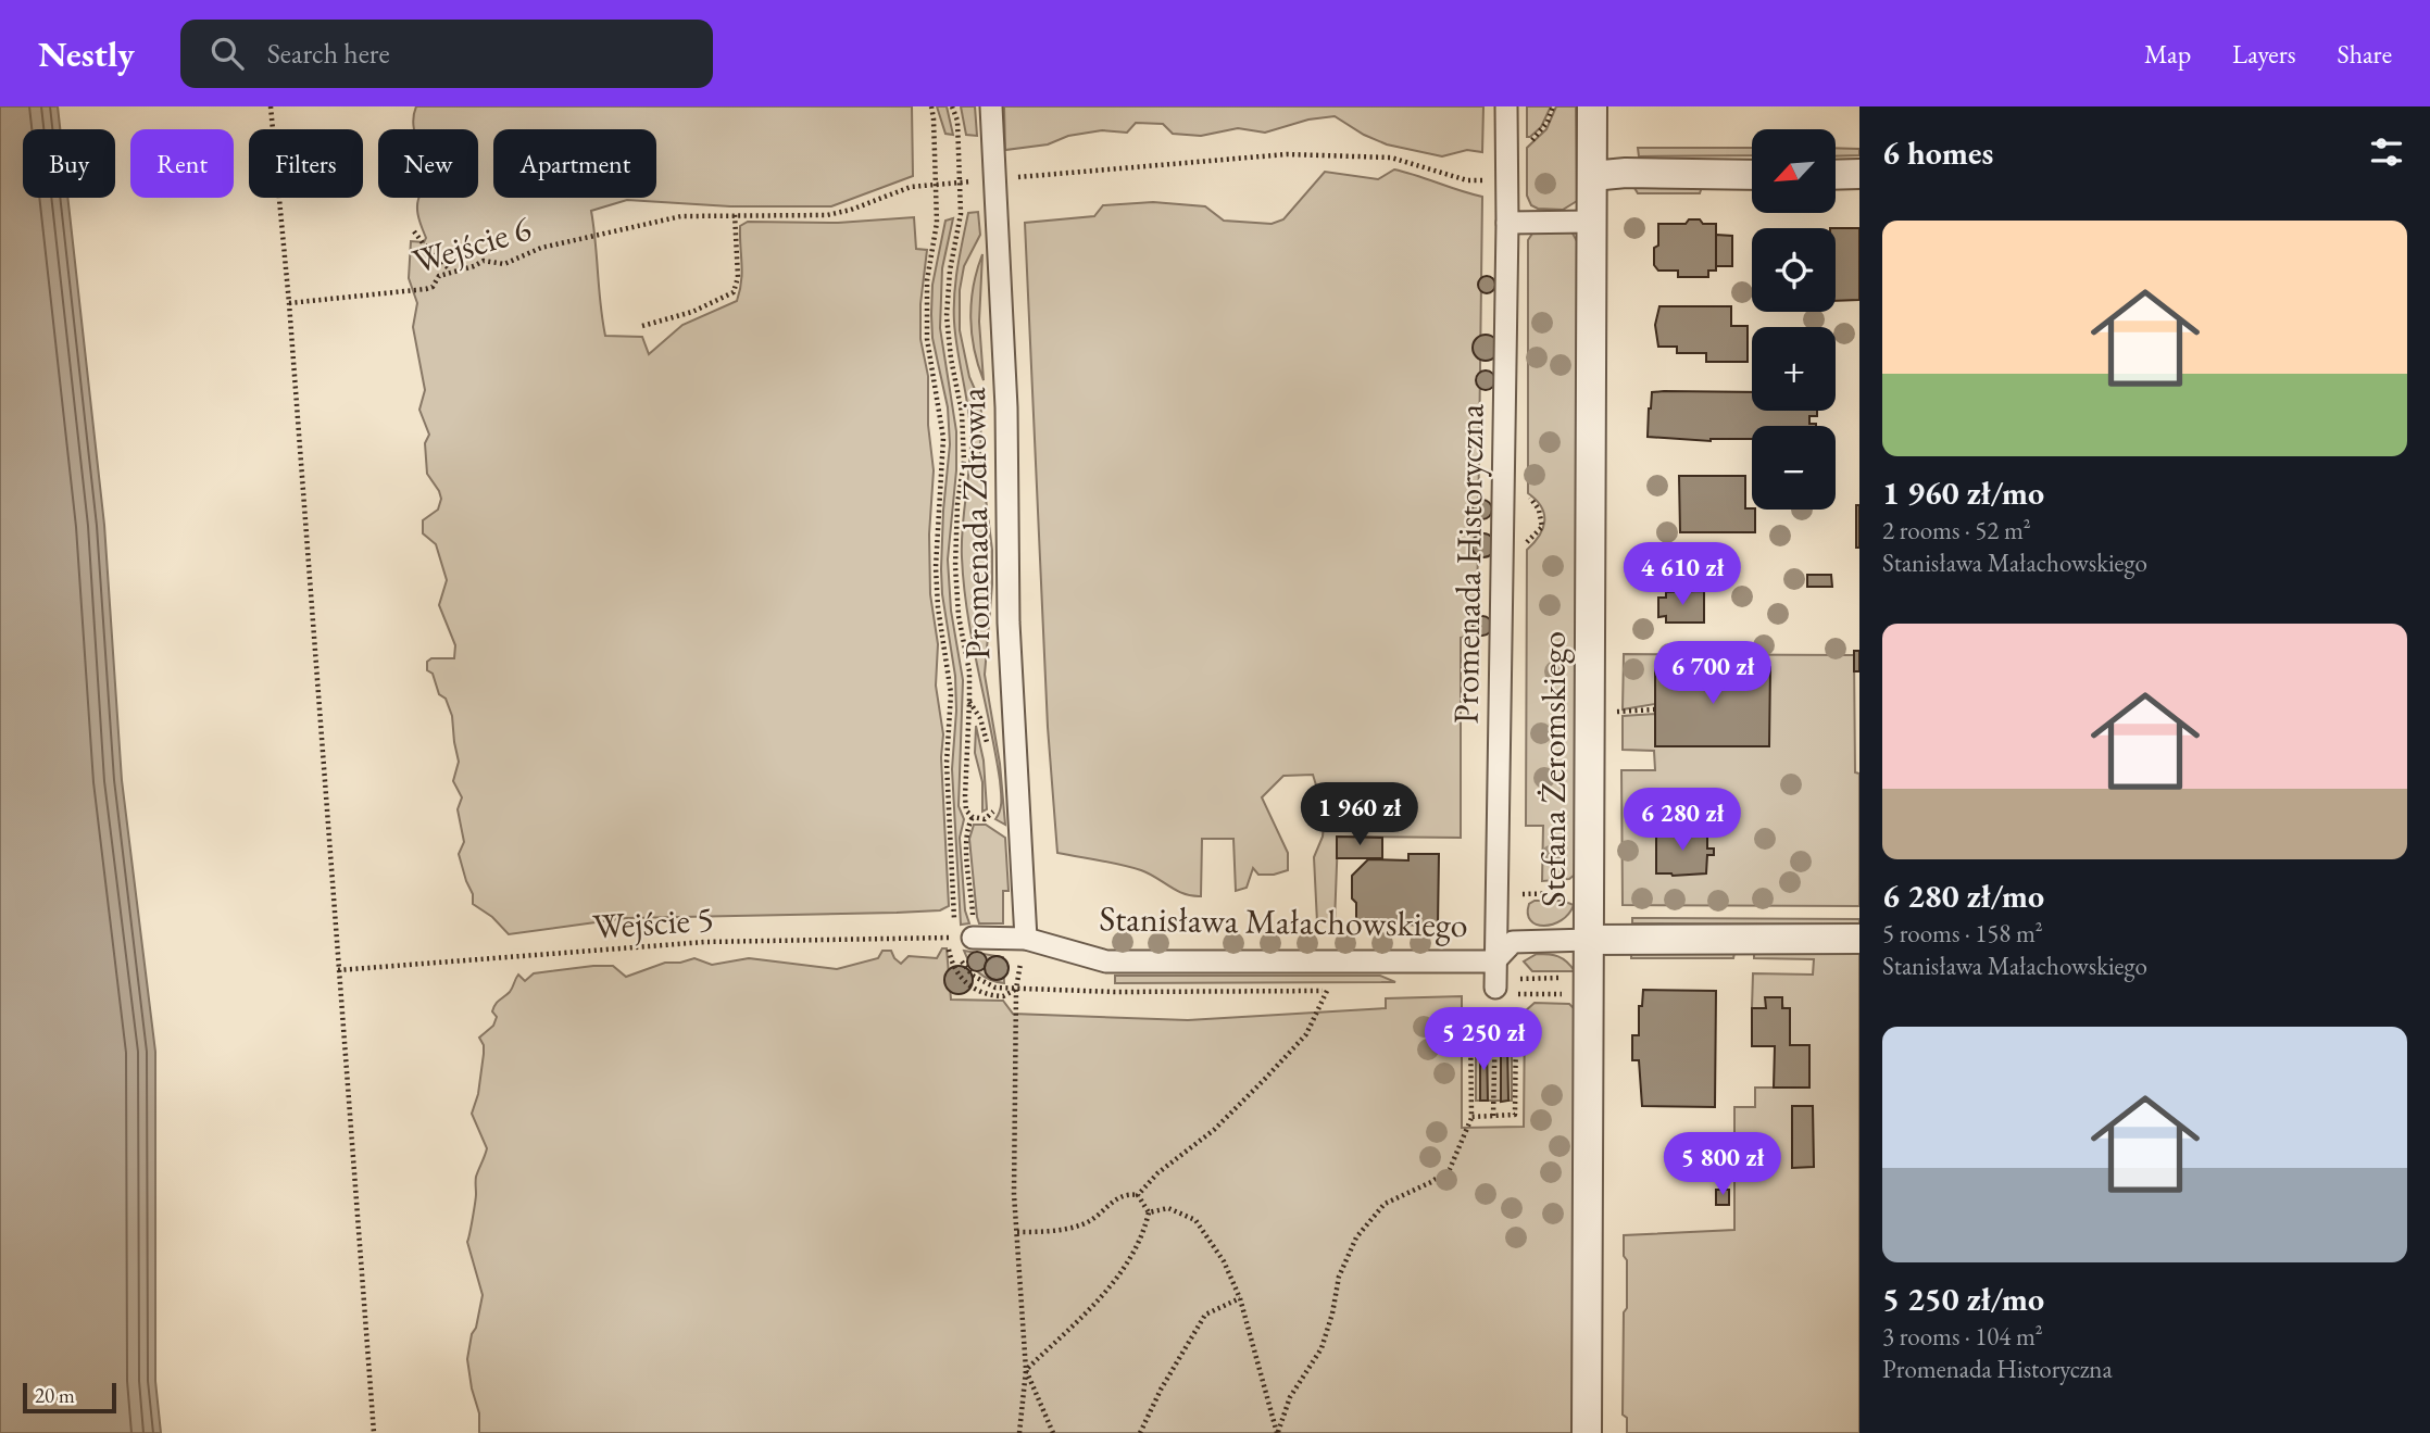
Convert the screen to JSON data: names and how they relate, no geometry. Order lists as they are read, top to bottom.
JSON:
{
  "streets": {
    "street": [
      "Promenada Zdrowia",
      "Promenada Historyczna",
      "Stefana Żeromskiego",
      "Stanisława Małachowskiego"
    ],
    "path": ["Wejście 6", "Wejście 5"]
  },
  "crossings": [
    ["Wejście 6", "Promenada Zdrowia"],
    ["Wejście 6", "Promenada Historyczna"],
    ["Promenada Zdrowia", "Stanisława Małachowskiego"],
    ["Promenada Historyczna", "Stanisława Małachowskiego"],
    ["Stefana Żeromskiego", "Stanisława Małachowskiego"],
    ["Stanisława Małachowskiego", "Wejście 5"]
  ],
  "scale_bar": "20 m",
  "north": "bottom left",
  "page": {
    "header": "Nestly",
    "search": "Search here",
    "nav": ["Map", "Layers", "Share"],
    "heading": "6 homes",
    "map_buttons": ["+", "−"],
    "chip": [
      "Buy",
      "Rent",
      "Filters",
      "New",
      "Apartment"
    ],
    "list": [
      {
        "name": "1 960 zł/mo",
        "note": "2 rooms · 52 m² · Stanisława Małachowskiego"
      },
      {
        "name": "6 280 zł/mo",
        "note": "5 rooms · 158 m² · Stanisława Małachowskiego"
      },
      {
        "name": "5 250 zł/mo",
        "note": "3 rooms · 104 m² · Promenada Historyczna"
      }
    ],
    "price": [
      "4 610 zł",
      "6 700 zł",
      "1 960 zł",
      "6 280 zł",
      "5 250 zł",
      "5 800 zł"
    ],
    "scale": "20 m"
  }
}
